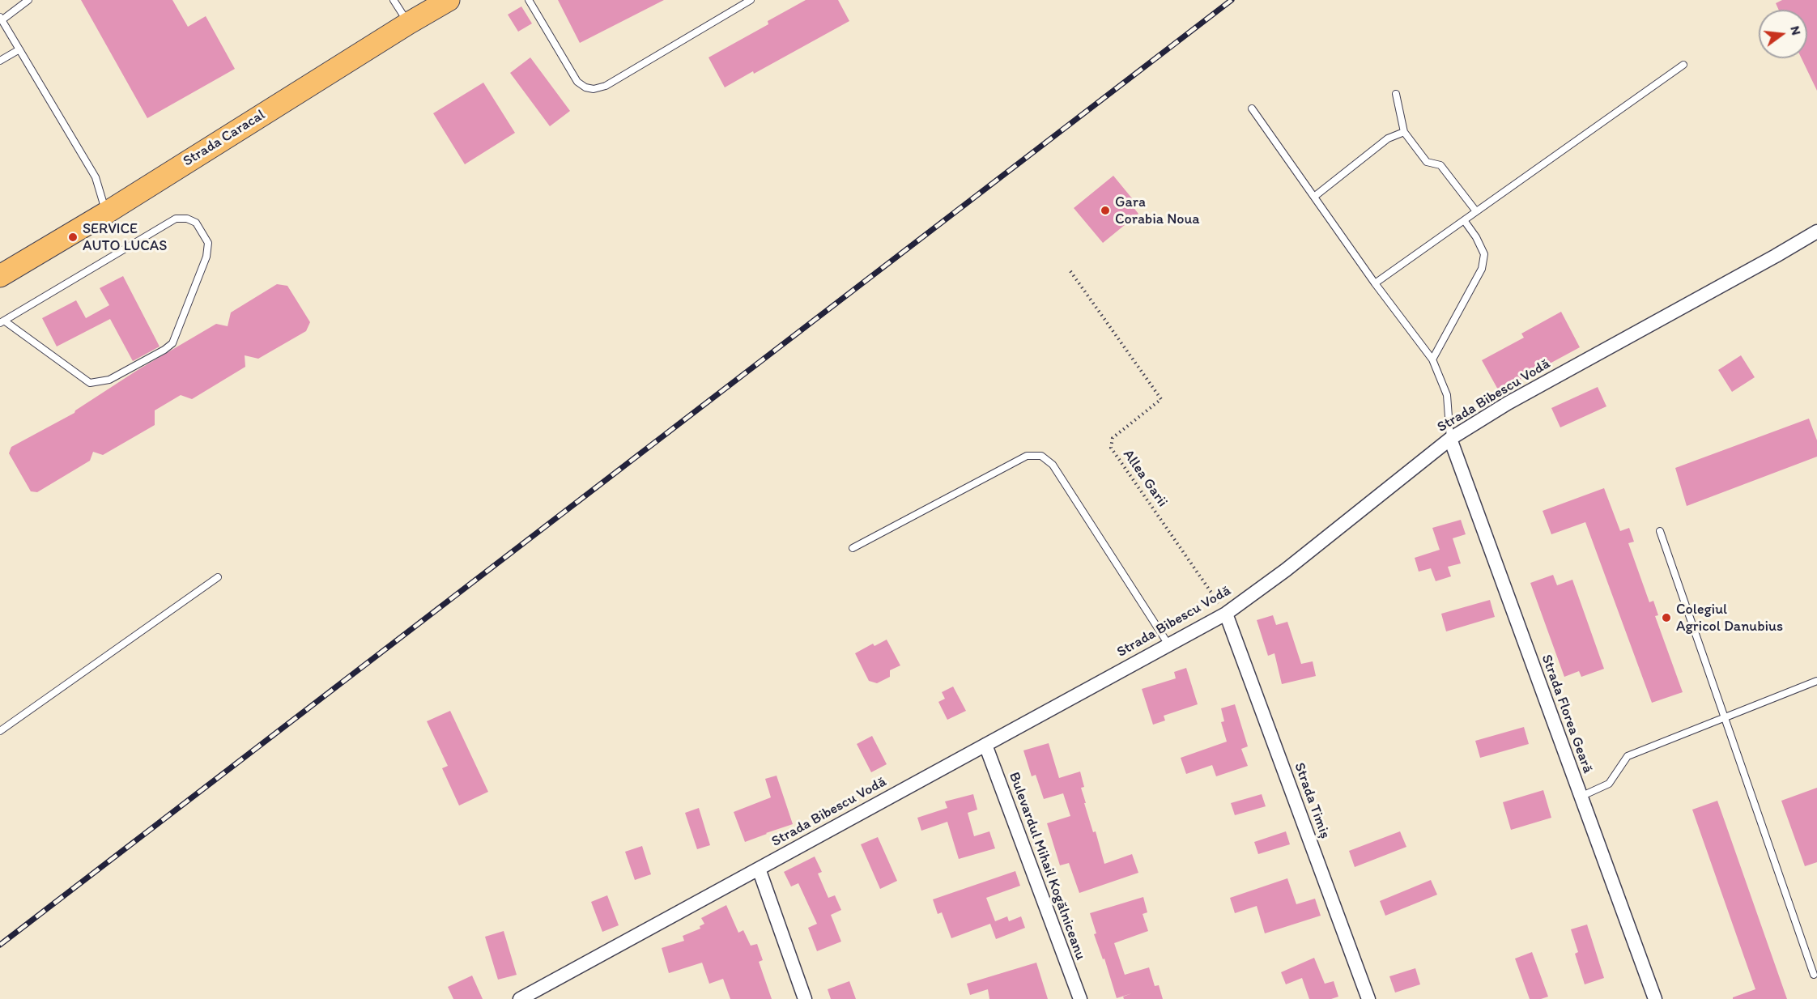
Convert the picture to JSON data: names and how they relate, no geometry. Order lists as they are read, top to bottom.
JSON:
{
  "streets": {
    "main road": ["Strada Caracal"],
    "street": [
      "Strada Bibescu Vodă",
      "Strada Florea Geară",
      "Strada Timiș",
      "Bulevardul Mihail Kogălniceanu"
    ],
    "path": ["Allea Garii"]
  },
  "crossings": [
    ["Strada Bibescu Vodă", "Allea Garii"],
    ["Strada Bibescu Vodă", "Strada Florea Geară"],
    ["Strada Bibescu Vodă", "Strada Timiș"],
    ["Strada Bibescu Vodă", "Bulevardul Mihail Kogălniceanu"],
    ["Allea Garii", "Strada Timiș"]
  ],
  "places": ["Gara Corabia Noua", "SERVICE AUTO LUCAS", "Colegiul Agricol Danubius"],
  "north": "right"
}
